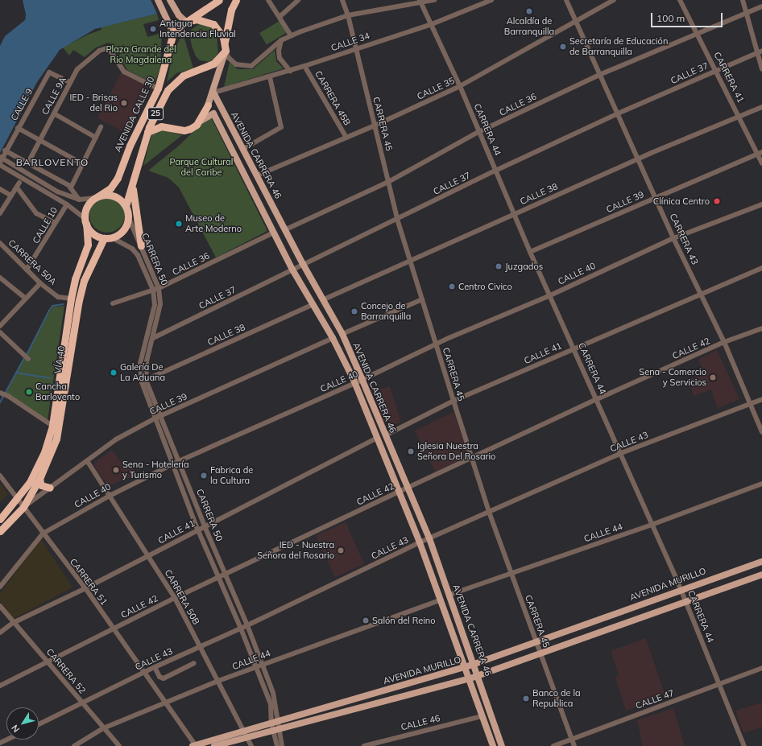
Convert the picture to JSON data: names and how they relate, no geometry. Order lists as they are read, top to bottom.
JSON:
{
  "streets": {
    "highway": ["25", "AVENIDA CALLE 30", "VÍA 40"],
    "main road": ["AVENIDA CARRERA 46", "AVENIDA MURILLO"],
    "street": [
      "CALLE 34",
      "CALLE 37",
      "CARRERA 41",
      "CALLE 35",
      "CALLE 9A",
      "CARRERA 45B",
      "CALLE 9",
      "CALLE 36",
      "CARRERA 45",
      "CARRERA 44",
      "CALLE 38",
      "CALLE 39",
      "CALLE 10",
      "CARRERA 43",
      "CARRERA 50",
      "CARRERA 50A",
      "CALLE 40",
      "CALLE 42",
      "CALLE 41",
      "CALLE 43",
      "CALLE 44",
      "CARRERA 51",
      "CARRERA 50B",
      "CARRERA 52",
      "CALLE 47",
      "CALLE 46"
    ]
  },
  "crossings": [
    ["CALLE 34", "CARRERA 45B"],
    ["CALLE 34", "25"],
    ["CALLE 34", "CARRERA 45"],
    ["CALLE 34", "CARRERA 44"],
    ["CALLE 34", "AVENIDA CARRERA 46"],
    ["CALLE 37", "CARRERA 41"],
    ["CALLE 37", "CARRERA 45"],
    ["CALLE 37", "CARRERA 44"],
    ["CALLE 37", "AVENIDA CARRERA 46"],
    ["CALLE 37", "CARRERA 43"],
    ["CALLE 37", "CARRERA 50"],
    ["CARRERA 41", "CALLE 36"],
    ["CARRERA 41", "CALLE 38"],
    ["CARRERA 41", "CALLE 39"],
    ["CALLE 35", "CARRERA 45B"],
    ["CALLE 35", "CARRERA 45"],
    ["CALLE 35", "CARRERA 44"],
    ["CALLE 35", "AVENIDA CARRERA 46"],
    ["CALLE 35", "CARRERA 43"],
    ["CALLE 9A", "CALLE 9"],
    ["CALLE 9A", "AVENIDA CALLE 30"],
    ["CALLE 36", "CARRERA 45"],
    ["CALLE 36", "CARRERA 44"],
    ["CALLE 36", "AVENIDA CARRERA 46"],
    ["CALLE 36", "CARRERA 43"],
    ["CALLE 36", "CARRERA 50"],
    ["25", "AVENIDA CALLE 30"],
    ["25", "AVENIDA CARRERA 46"],
    ["25", "CARRERA 50"],
    ["25", "VÍA 40"],
    ["AVENIDA CALLE 30", "CARRERA 50"],
    ["AVENIDA CALLE 30", "VÍA 40"],
    ["CARRERA 45", "CALLE 38"],
    ["CARRERA 45", "CALLE 40"],
    ["CARRERA 45", "CALLE 42"],
    ["CARRERA 45", "CALLE 41"],
    ["CARRERA 45", "CALLE 43"],
    ["CARRERA 45", "CALLE 44"],
    ["CARRERA 45", "AVENIDA MURILLO"],
    ["CARRERA 45", "CALLE 47"],
    ["CARRERA 44", "CALLE 38"],
    ["CARRERA 44", "CALLE 39"],
    ["CARRERA 44", "CALLE 40"],
    ["CARRERA 44", "CALLE 42"],
    ["CARRERA 44", "CALLE 41"],
    ["CARRERA 44", "CALLE 43"],
    ["CARRERA 44", "CALLE 44"],
    ["CARRERA 44", "AVENIDA MURILLO"],
    ["CARRERA 44", "CALLE 47"],
    ["AVENIDA CARRERA 46", "CALLE 38"],
    ["AVENIDA CARRERA 46", "CALLE 39"],
    ["AVENIDA CARRERA 46", "CALLE 40"],
    ["AVENIDA CARRERA 46", "CALLE 42"],
    ["AVENIDA CARRERA 46", "CALLE 41"],
    ["AVENIDA CARRERA 46", "CALLE 43"],
    ["AVENIDA CARRERA 46", "CALLE 44"],
    ["AVENIDA CARRERA 46", "AVENIDA MURILLO"],
    ["AVENIDA CARRERA 46", "CALLE 46"],
    ["CALLE 38", "CARRERA 43"],
    ["CALLE 38", "CARRERA 50"],
    ["CALLE 39", "CARRERA 43"],
    ["CALLE 39", "CARRERA 50"],
    ["CALLE 39", "VÍA 40"],
    ["CALLE 39", "CARRERA 51"],
    ["CALLE 39", "CARRERA 50B"],
    ["CALLE 10", "CARRERA 50A"],
    ["CARRERA 43", "CALLE 40"],
    ["CARRERA 43", "CALLE 42"],
    ["CARRERA 43", "CALLE 41"],
    ["CARRERA 43", "CALLE 43"],
    ["CARRERA 50", "CALLE 40"],
    ["CARRERA 50", "CALLE 42"],
    ["CARRERA 50", "CALLE 41"],
    ["CARRERA 50", "VÍA 40"],
    ["CARRERA 50", "CALLE 43"],
    ["CARRERA 50", "CALLE 44"],
    ["CARRERA 50", "AVENIDA MURILLO"],
    ["CARRERA 50A", "VÍA 40"],
    ["CALLE 40", "CARRERA 51"],
    ["CALLE 40", "CARRERA 50B"],
    ["CALLE 42", "CARRERA 51"],
    ["CALLE 42", "CARRERA 50B"],
    ["CALLE 42", "CARRERA 52"],
    ["CALLE 41", "CARRERA 51"],
    ["CALLE 41", "CARRERA 50B"],
    ["CALLE 41", "CARRERA 52"],
    ["VÍA 40", "CARRERA 51"],
    ["CALLE 43", "CARRERA 51"],
    ["CALLE 43", "CARRERA 50B"],
    ["CALLE 43", "CARRERA 52"],
    ["CALLE 44", "CARRERA 51"],
    ["CALLE 44", "CARRERA 50B"],
    ["CALLE 44", "CARRERA 52"],
    ["CARRERA 51", "AVENIDA MURILLO"],
    ["AVENIDA MURILLO", "CARRERA 50B"]
  ],
  "districts": ["BARLOVENTO"],
  "parks": ["Plaza Grande del Rio Magdalena", "Parque Cultural del Caribe"],
  "places": [
    "Alcaldía de Barranquilla",
    "Antigua Intendencia Fluvial",
    "Secretaría de Educación de Barranquilla",
    "IED - Brisas del Rio",
    "Clínica Centro",
    "Museo de Arte Moderno",
    "Juzgados",
    "Centro Civico",
    "Concejo de Barranquilla",
    "Galería De La Aduana",
    "Sena - Comercio y Servicios",
    "Cancha Barlovento",
    "Iglesia Nuestra Señora Del Rosario",
    "Sena - Hotelería y Turismo",
    "Fabrica de la Cultura",
    "IED - Nuestra Señora del Rosario",
    "Salón del Reino",
    "Banco de la Republica"
  ],
  "scale_bar": "100 m",
  "north": "bottom left"
}
